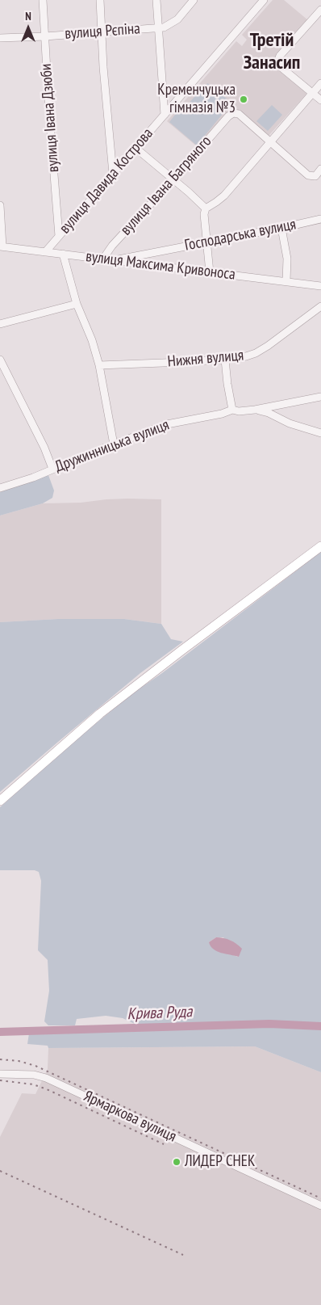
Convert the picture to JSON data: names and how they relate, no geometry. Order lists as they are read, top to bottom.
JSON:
{
  "streets": {
    "street": [
      "вулиця Рєпіна",
      "вулиця Івана Дзюби",
      "вулиця Давида Кострова",
      "вулиця Івана Багряного",
      "Господарська вулиця",
      "вулиця Максима Кривоноса",
      "Нижня вулиця",
      "Дружинницька вулиця",
      "Ярмаркова вулиця"
    ]
  },
  "crossings": [
    ["вулиця Рєпіна", "вулиця Івана Дзюби"],
    ["вулиця Івана Дзюби", "вулиця Давида Кострова"],
    ["вулиця Давида Кострова", "вулиця Максима Кривоноса"],
    ["вулиця Івана Багряного", "вулиця Максима Кривоноса"],
    ["Господарська вулиця", "вулиця Максима Кривоноса"]
  ],
  "districts": ["Третій Занасип"],
  "water": ["Крива Руда"],
  "places": ["Кременчуцька гімназія №3", "ЛИДЕР СНЕК"],
  "north": "top"
}
